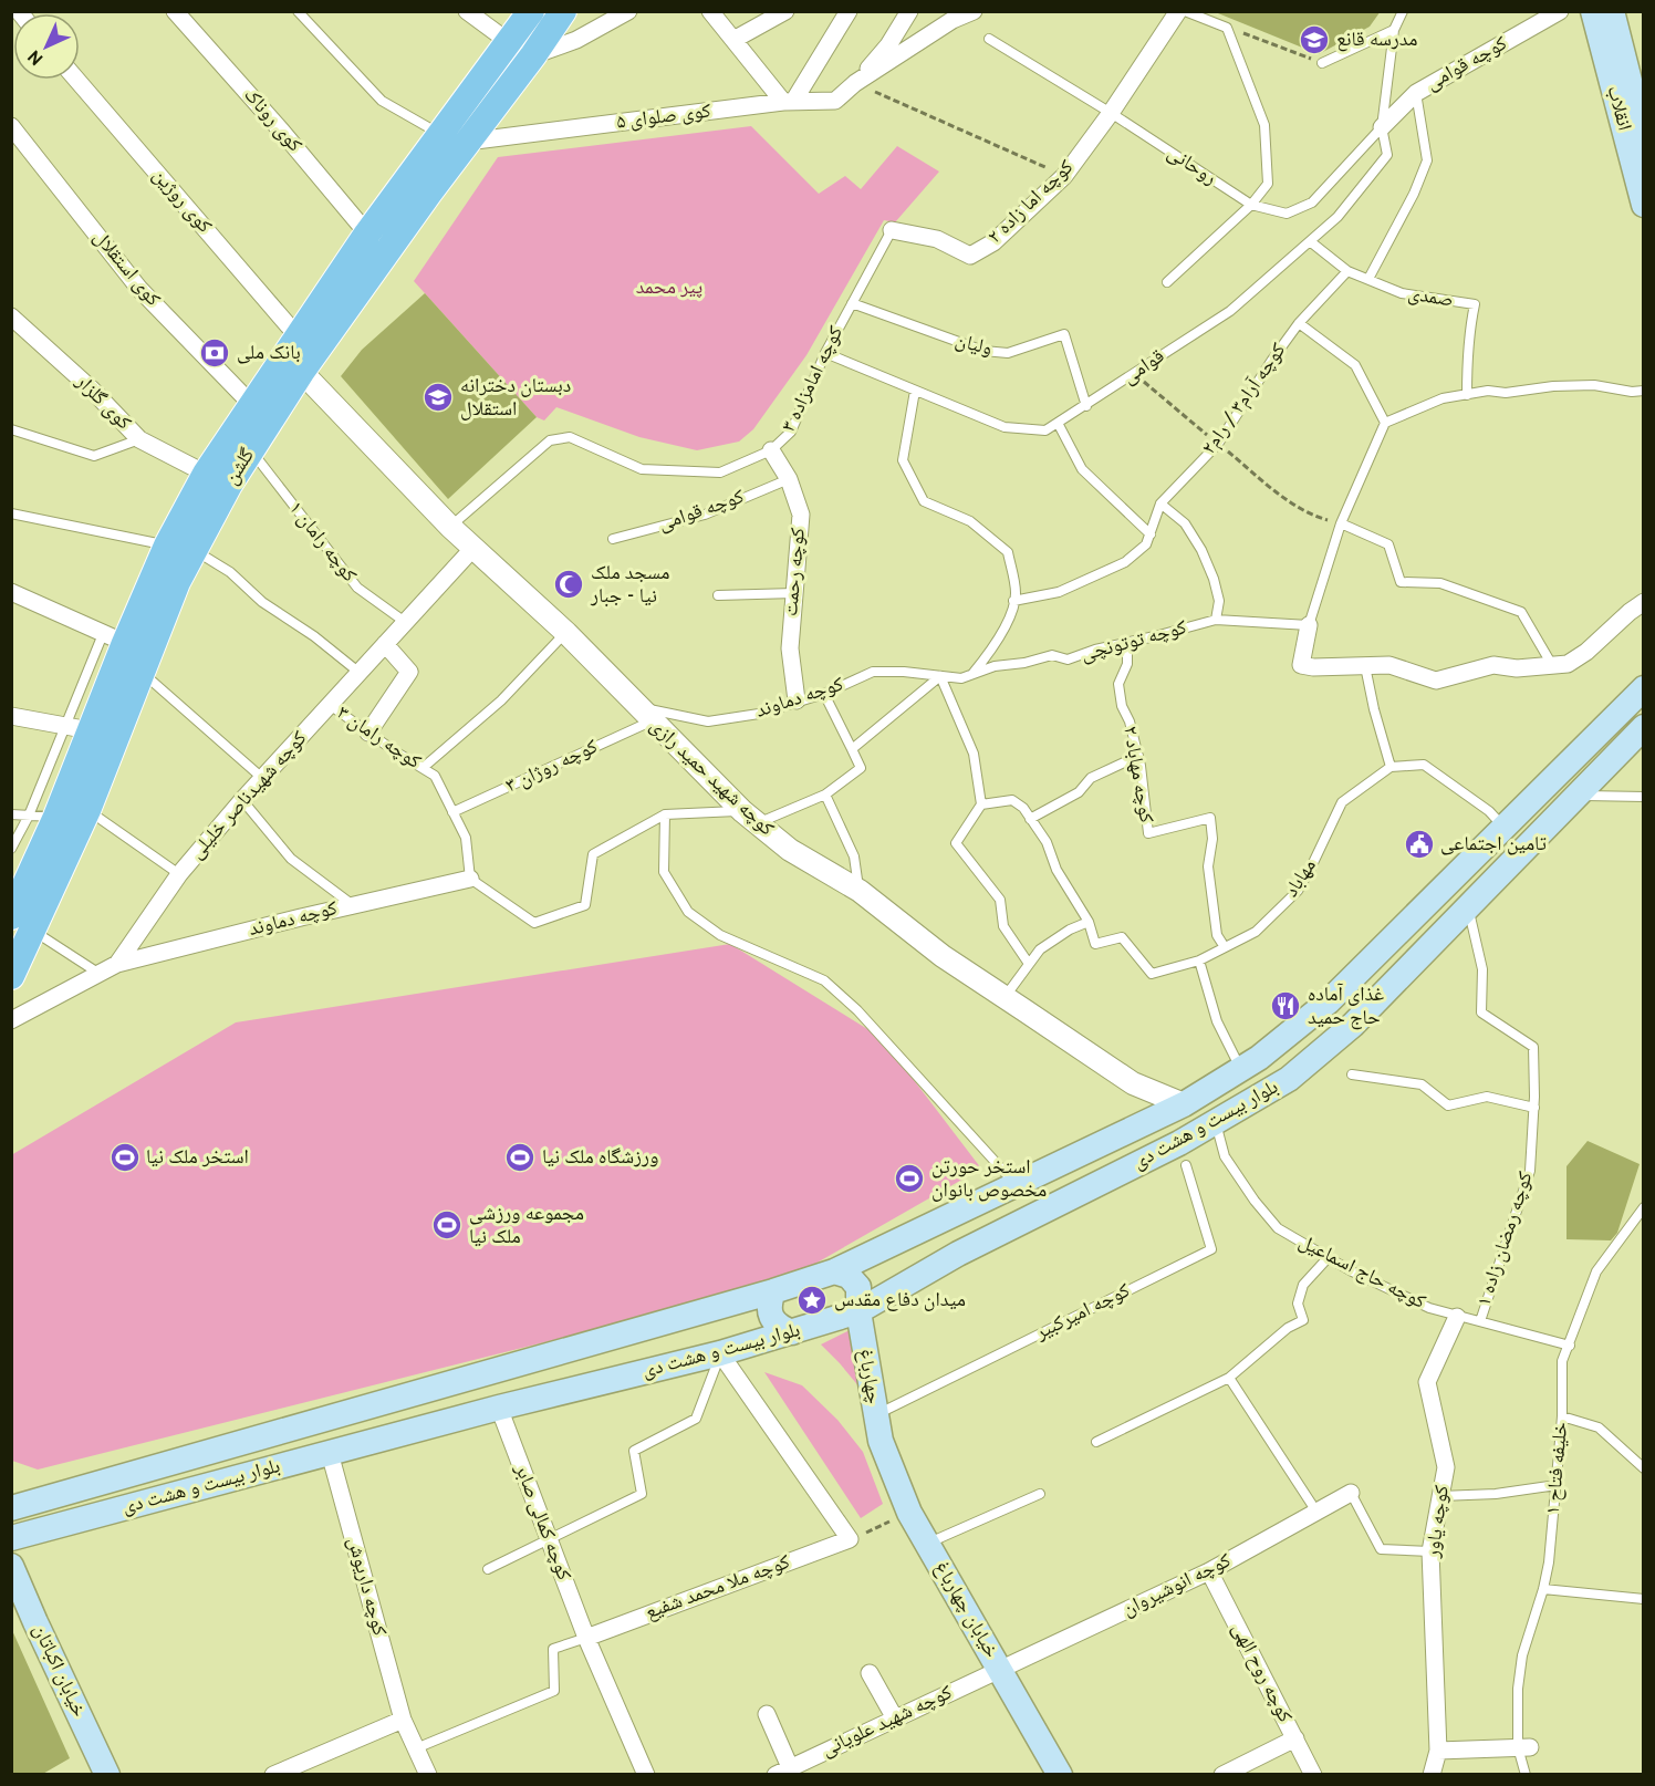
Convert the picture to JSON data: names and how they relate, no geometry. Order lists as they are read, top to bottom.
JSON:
{
  "streets": {
    "main road": [
      "انقلاب",
      "گلشن",
      "بلوار بیست و هشت دی",
      "چهارباغ",
      "خیابان چهارباغ",
      "خیابان اکباتان"
    ],
    "street": [
      "کوچه قوامی",
      "کوی صلوای ۵",
      "کوی روناک",
      "کوی روژین",
      "کوچه اما زاده ۲",
      "کوی استقلال",
      "کوی گلزار",
      "کوچه رحمت",
      "کوچه دماوند",
      "کوچه شهید حمید رازی",
      "کوچه شهیدناصر خلیلی",
      "کوچه یاور",
      "کوچه کمالی صابر",
      "کوچه انوشیروان",
      "کوچه داریوش",
      "کوچه ملا محمد شفیع",
      "کوچه روح الهی",
      "کوچه شهید علویانی"
    ],
    "lane": [
      "روحانی",
      "صمدی",
      "ولیان",
      "قوامی",
      "کوچه امامزاده ۳",
      "کوچه آرام۳ / رام۲",
      "کوچه رامان ۱",
      "کوچه توتونچی",
      "کوچه رامان ۳",
      "کوچه روژان ۳",
      "کوچه مهاباد ۲",
      "مهاباد",
      "کوچه رمضان زاده ۱",
      "کوچه حاج اسماعیل",
      "کوچه امیرکبیر",
      "خلیفه فتاح ۱"
    ]
  },
  "crossings": [
    ["کوچه قوامی", "روحانی"],
    ["کوچه قوامی", "قوامی"],
    ["کوچه قوامی", "کوچه رحمت"],
    ["کوی صلوای ۵", "گلشن"],
    ["کوی روناک", "گلشن"],
    ["روحانی", "کوچه اما زاده ۲"],
    ["روحانی", "قوامی"],
    ["کوی روژین", "گلشن"],
    ["کوی روژین", "کوچه شهید حمید رازی"],
    ["کوچه اما زاده ۲", "کوچه امامزاده ۳"],
    ["کوی استقلال", "گلشن"],
    ["صمدی", "قوامی"],
    ["صمدی", "کوچه آرام۳ / رام۲"],
    ["ولیان", "قوامی"],
    ["ولیان", "کوچه امامزاده ۳"],
    ["قوامی", "کوچه امامزاده ۳"],
    ["کوچه امامزاده ۳", "کوچه رحمت"],
    ["کوچه امامزاده ۳", "کوچه شهید حمید رازی"],
    ["کوی گلزار", "گلشن"],
    ["گلشن", "کوچه رامان ۱"],
    ["گلشن", "کوچه شهید حمید رازی"],
    ["کوچه رامان ۱", "کوچه شهیدناصر خلیلی"],
    ["کوچه رحمت", "کوچه دماوند"],
    ["کوچه توتونچی", "کوچه دماوند"],
    ["کوچه توتونچی", "کوچه مهاباد ۲"],
    ["کوچه دماوند", "کوچه رامان ۳"],
    ["کوچه دماوند", "کوچه روژان ۳"],
    ["کوچه دماوند", "کوچه شهید حمید رازی"],
    ["کوچه دماوند", "کوچه شهیدناصر خلیلی"],
    ["کوچه رامان ۳", "کوچه روژان ۳"],
    ["کوچه رامان ۳", "کوچه شهیدناصر خلیلی"],
    ["کوچه روژان ۳", "کوچه شهید حمید رازی"],
    ["کوچه مهاباد ۲", "مهاباد"],
    ["کوچه شهید حمید رازی", "کوچه شهیدناصر خلیلی"],
    ["کوچه شهید حمید رازی", "بلوار بیست و هشت دی"],
    ["بلوار بیست و هشت دی", "کوچه رمضان زاده ۱"],
    ["بلوار بیست و هشت دی", "کوچه حاج اسماعیل"],
    ["بلوار بیست و هشت دی", "چهارباغ"],
    ["بلوار بیست و هشت دی", "کوچه کمالی صابر"],
    ["بلوار بیست و هشت دی", "کوچه داریوش"],
    ["کوچه رمضان زاده ۱", "کوچه حاج اسماعیل"],
    ["کوچه حاج اسماعیل", "خلیفه فتاح ۱"],
    ["کوچه حاج اسماعیل", "کوچه یاور"],
    ["کوچه امیرکبیر", "چهارباغ"],
    ["چهارباغ", "خیابان چهارباغ"],
    ["کوچه کمالی صابر", "کوچه ملا محمد شفیع"],
    ["کوچه انوشیروان", "خیابان چهارباغ"],
    ["کوچه انوشیروان", "کوچه روح الهی"],
    ["کوچه انوشیروان", "کوچه شهید علویانی"],
    ["خیابان چهارباغ", "کوچه شهید علویانی"]
  ],
  "parks": ["پیر محمد"],
  "places": {
    "school or university": ["مدرسه قانع", "دبستان دخترانه استقلال"],
    "bank": ["بانک ملی"],
    "mosque": ["مسجد ملک نیا - جبار"],
    "public building": ["تامین اجتماعی"],
    "restaurant": ["غذای آماده حاج حمید"],
    "sports": [
      "استخر ملک نیا",
      "ورزشگاه ملک نیا",
      "استخر حورتن مخصوص بانوان",
      "مجموعه ورزشی ملک نیا"
    ],
    "place": ["میدان دفاع مقدس"]
  },
  "north": "bottom left"
}
